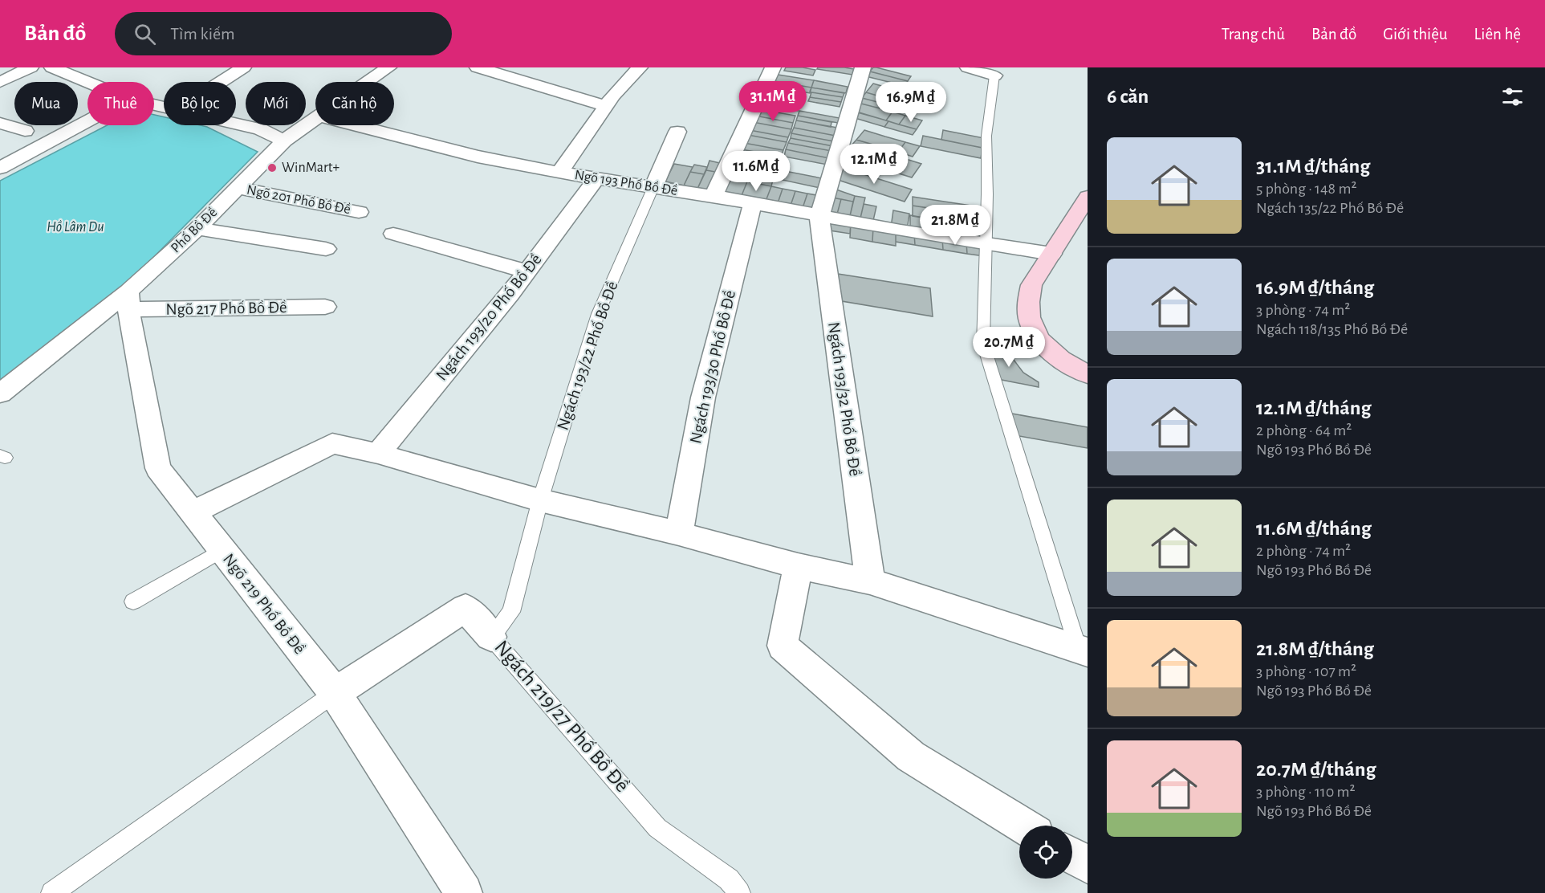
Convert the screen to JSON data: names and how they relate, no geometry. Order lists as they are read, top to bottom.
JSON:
{
  "streets": {
    "street": [
      "Ngõ 193 Phố Bồ Đề",
      "Ngõ 201 Phố Bồ Đề",
      "Phố Bồ Đề",
      "Ngõ 217 Phố Bồ Đề",
      "Ngách 193/20 Phố Bồ Đề",
      "Ngách 193/30 Phố Bồ Đề",
      "Ngách 193/32 Phố Bồ Đề",
      "Ngõ 219 Phố Bồ Đề"
    ],
    "lane": ["Ngách 193/22 Phố Bồ Đề", "Ngách 219/27 Phố Bồ Đề"]
  },
  "crossings": [
    ["Ngõ 193 Phố Bồ Đề", "Ngách 193/20 Phố Bồ Đề"],
    ["Ngõ 193 Phố Bồ Đề", "Ngách 193/22 Phố Bồ Đề"],
    ["Ngõ 193 Phố Bồ Đề", "Ngách 193/30 Phố Bồ Đề"],
    ["Ngõ 193 Phố Bồ Đề", "Ngách 193/32 Phố Bồ Đề"],
    ["Ngõ 201 Phố Bồ Đề", "Phố Bồ Đề"],
    ["Phố Bồ Đề", "Ngõ 217 Phố Bồ Đề"],
    ["Phố Bồ Đề", "Ngõ 219 Phố Bồ Đề"],
    ["Ngõ 217 Phố Bồ Đề", "Ngõ 219 Phố Bồ Đề"],
    ["Ngách 193/22 Phố Bồ Đề", "Ngách 219/27 Phố Bồ Đề"]
  ],
  "water": ["Hồ Lâm Du"],
  "places": ["WinMart+"],
  "page": {
    "header": "Bản đồ",
    "search": "Tìm kiếm",
    "nav": [
      "Trang chủ",
      "Bản đồ",
      "Giới thiệu",
      "Liên hệ"
    ],
    "heading": "6 căn",
    "price": [
      "31.1M ₫",
      "16.9M ₫",
      "12.1M ₫",
      "11.6M ₫",
      "21.8M ₫",
      "20.7M ₫"
    ],
    "chip": [
      "Mua",
      "Thuê",
      "Bộ lọc",
      "Mới",
      "Căn hộ"
    ],
    "list": [
      {
        "name": "31.1M ₫/tháng",
        "note": "5 phòng · 148 m² · Ngách 135/22 Phố Bồ Đề"
      },
      {
        "name": "16.9M ₫/tháng",
        "note": "3 phòng · 74 m² · Ngách 118/135 Phố Bồ Đề"
      },
      {
        "name": "12.1M ₫/tháng",
        "note": "2 phòng · 64 m² · Ngõ 193 Phố Bồ Đề"
      },
      {
        "name": "11.6M ₫/tháng",
        "note": "2 phòng · 74 m² · Ngõ 193 Phố Bồ Đề"
      },
      {
        "name": "21.8M ₫/tháng",
        "note": "3 phòng · 107 m² · Ngõ 193 Phố Bồ Đề"
      },
      {
        "name": "20.7M ₫/tháng",
        "note": "3 phòng · 110 m² · Ngõ 193 Phố Bồ Đề"
      }
    ]
  }
}
